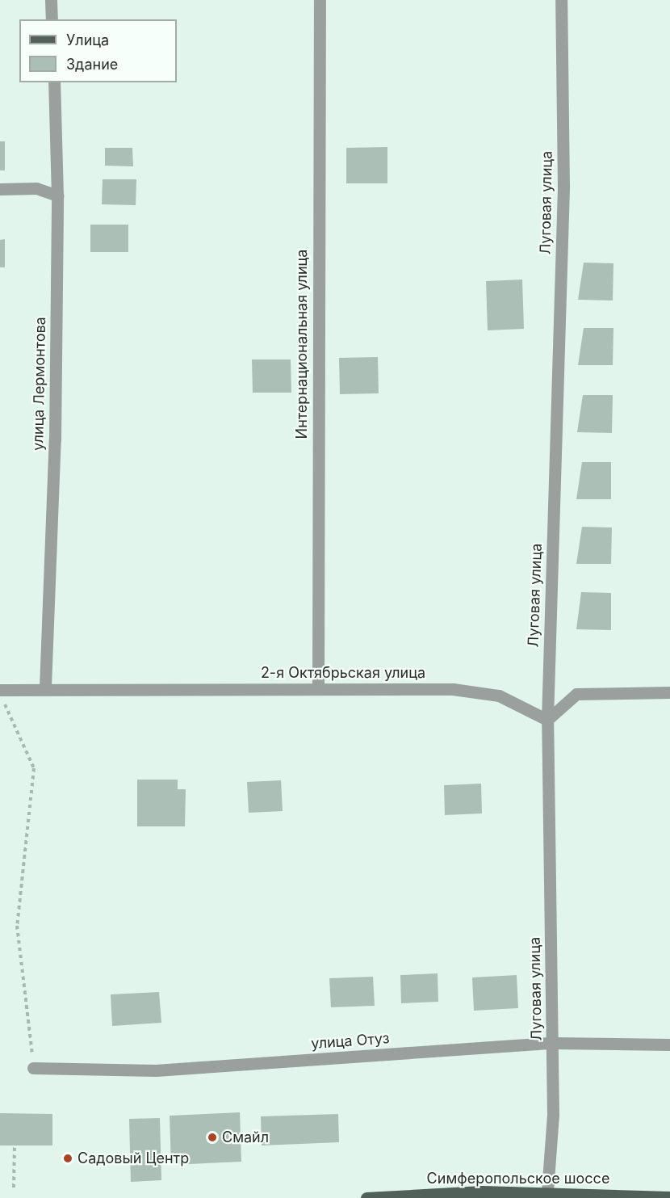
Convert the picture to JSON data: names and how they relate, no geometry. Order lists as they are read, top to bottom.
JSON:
{
  "streets": {
    "main road": ["Симферопольское шоссе"],
    "street": [
      "Луговая улица",
      "Интернациональная улица",
      "улица Лермонтова",
      "2-я Октябрьская улица",
      "улица Отуз"
    ]
  },
  "crossings": [
    ["Луговая улица", "2-я Октябрьская улица"],
    ["Луговая улица", "улица Отуз"],
    ["Луговая улица", "Симферопольское шоссе"],
    ["Интернациональная улица", "2-я Октябрьская улица"],
    ["улица Лермонтова", "2-я Октябрьская улица"]
  ],
  "places": ["Смайл", "Садовый Центр"],
  "legend": ["Улица", "Здание"]
}
